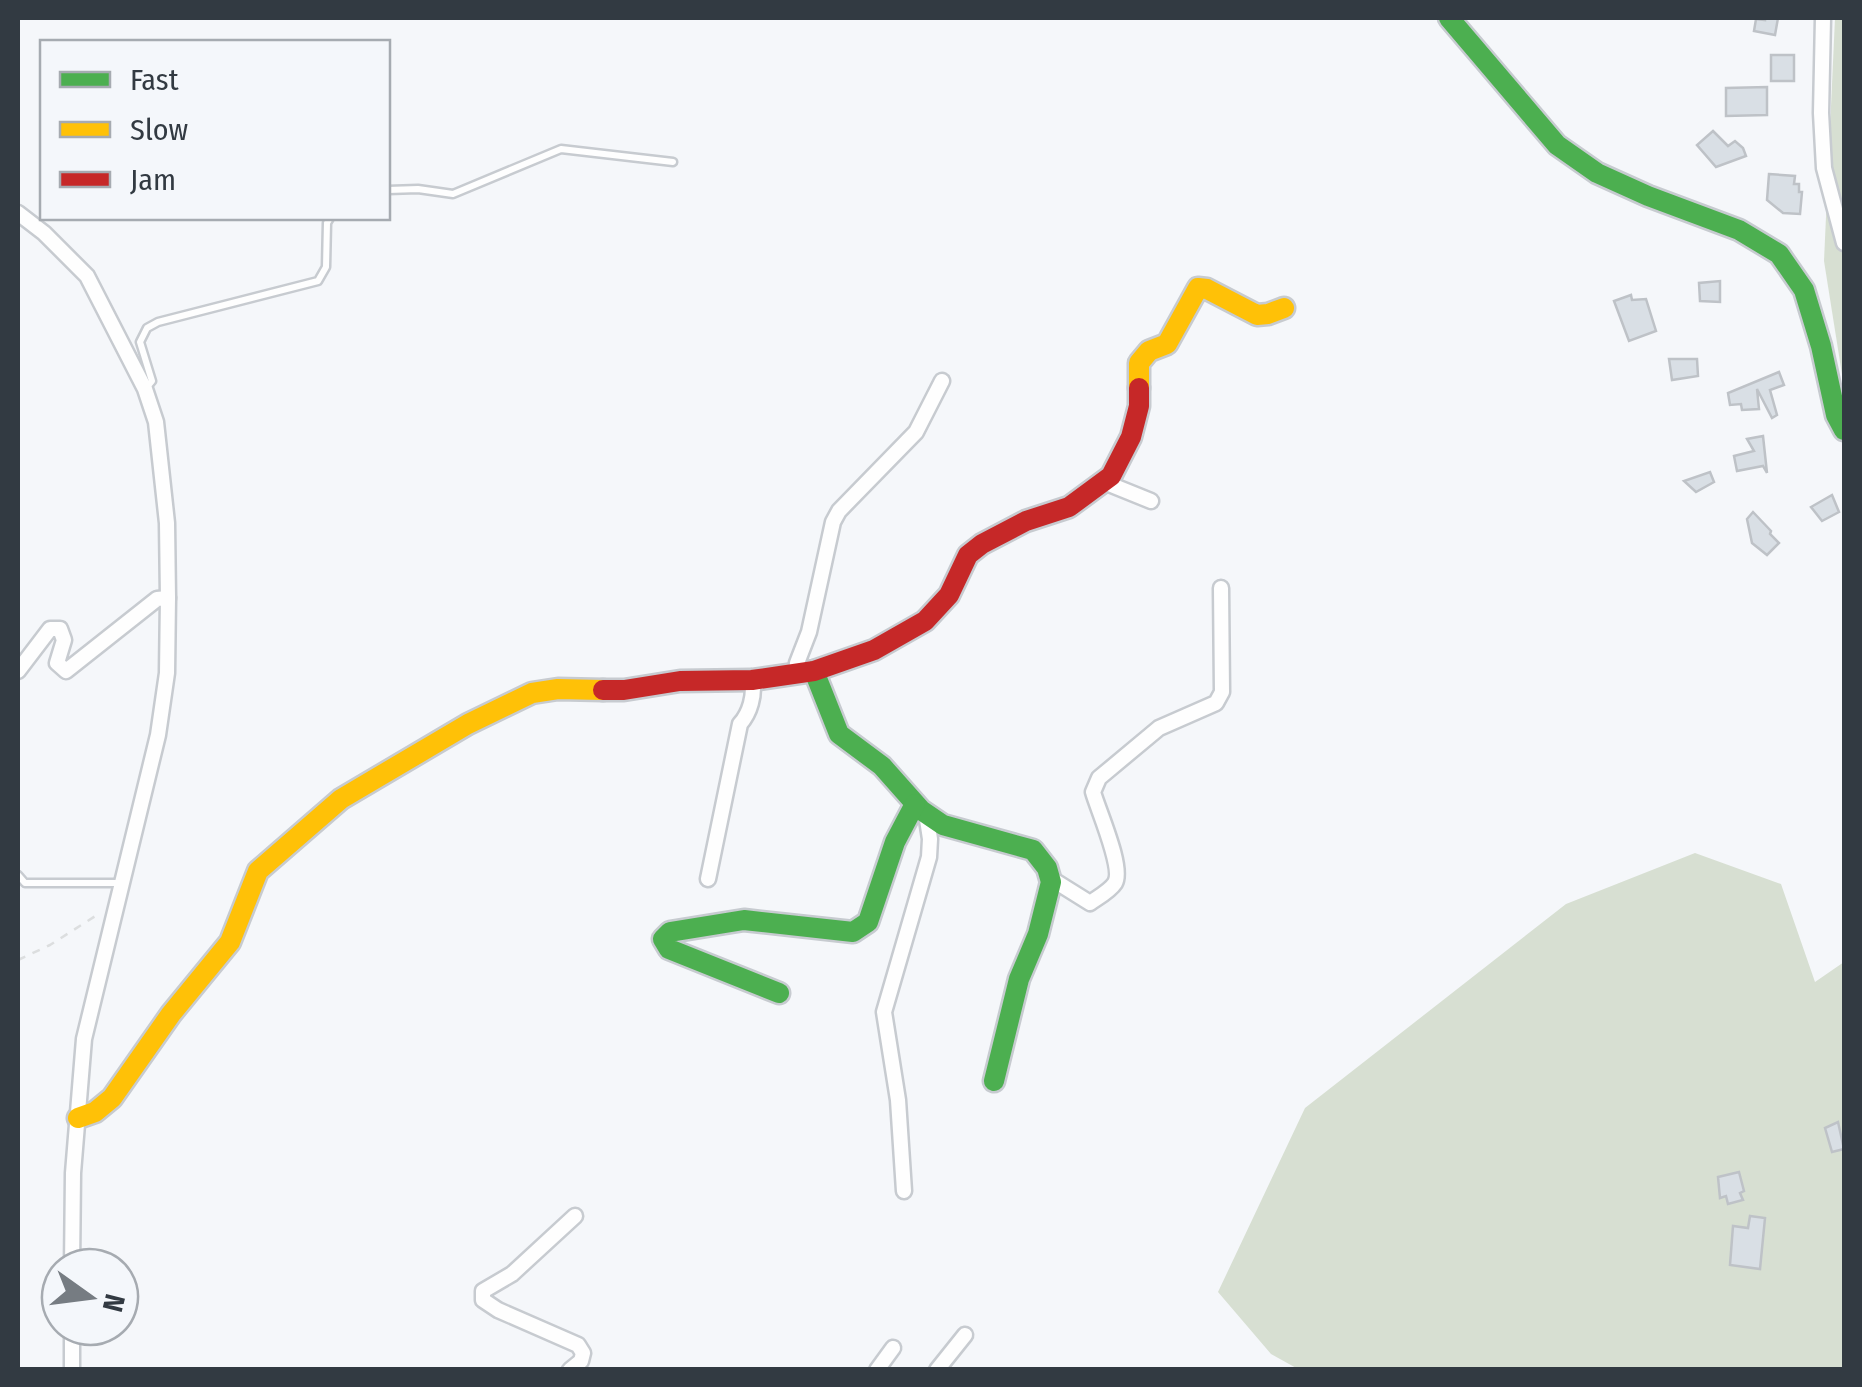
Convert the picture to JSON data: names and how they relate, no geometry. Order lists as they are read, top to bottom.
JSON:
{
  "legend": ["Fast", "Slow", "Jam"],
  "north": "right"
}
